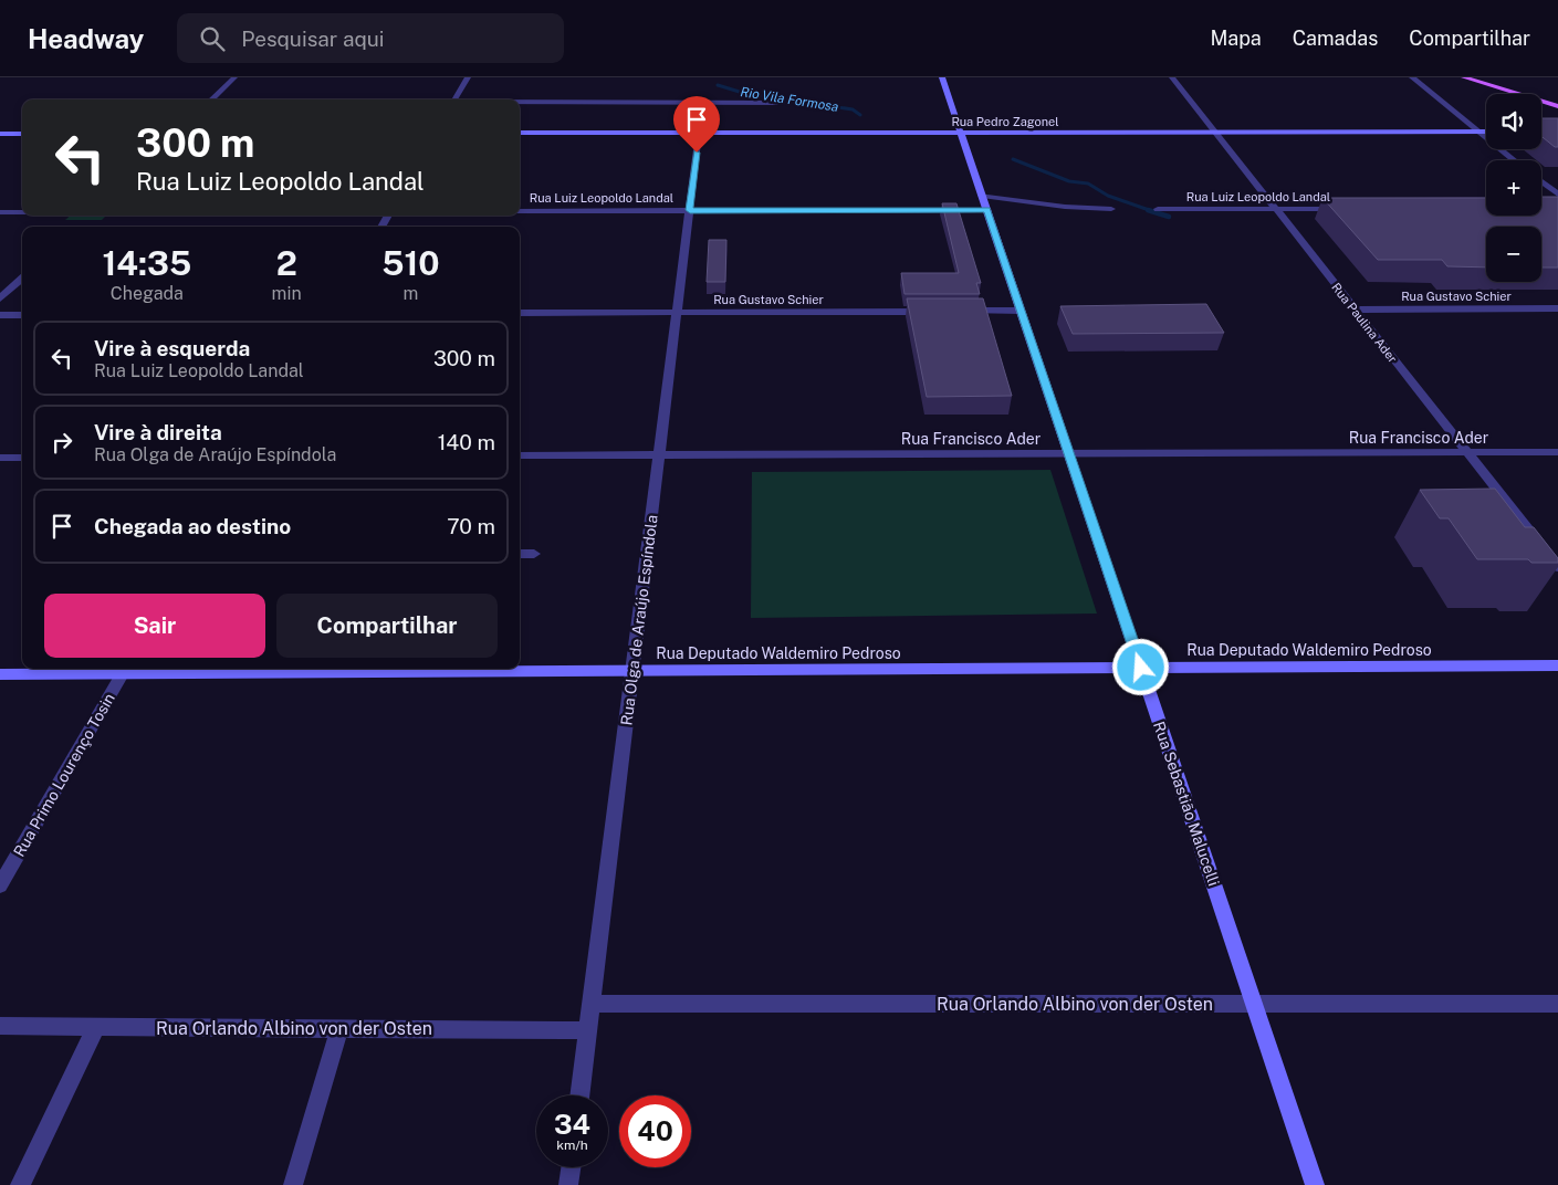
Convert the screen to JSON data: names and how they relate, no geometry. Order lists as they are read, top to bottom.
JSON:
{
  "streets": {
    "street": [
      "Rua Pedro Zagonel",
      "Rua Luiz Leopoldo Landal",
      "Rua Gustavo Schier",
      "Rua Paulina Ader",
      "Rua Francisco Ader",
      "Rua Olga de Araújo Espíndola",
      "Rua Deputado Waldemiro Pedroso",
      "Rua Primo Lourenço Tosin",
      "Rua Sebastião Malucelli",
      "Rua Orlando Albino von der Osten"
    ]
  },
  "crossings": [
    ["Rua Pedro Zagonel", "Rua Paulina Ader"],
    ["Rua Pedro Zagonel", "Rua Olga de Araújo Espíndola"],
    ["Rua Pedro Zagonel", "Rua Sebastião Malucelli"],
    ["Rua Luiz Leopoldo Landal", "Rua Paulina Ader"],
    ["Rua Luiz Leopoldo Landal", "Rua Olga de Araújo Espíndola"],
    ["Rua Luiz Leopoldo Landal", "Rua Sebastião Malucelli"],
    ["Rua Gustavo Schier", "Rua Paulina Ader"],
    ["Rua Gustavo Schier", "Rua Olga de Araújo Espíndola"],
    ["Rua Paulina Ader", "Rua Francisco Ader"],
    ["Rua Francisco Ader", "Rua Olga de Araújo Espíndola"],
    ["Rua Francisco Ader", "Rua Sebastião Malucelli"],
    ["Rua Olga de Araújo Espíndola", "Rua Deputado Waldemiro Pedroso"],
    ["Rua Olga de Araújo Espíndola", "Rua Orlando Albino von der Osten"],
    ["Rua Deputado Waldemiro Pedroso", "Rua Primo Lourenço Tosin"],
    ["Rua Deputado Waldemiro Pedroso", "Rua Sebastião Malucelli"],
    ["Rua Sebastião Malucelli", "Rua Orlando Albino von der Osten"]
  ],
  "water": ["Rio Vila Formosa"],
  "page": {
    "header": "Headway",
    "search": "Pesquisar aqui",
    "nav": ["Mapa", "Camadas", "Compartilhar"],
    "map_buttons": ["+", "−"],
    "turn": ["300 m", "Rua Luiz Leopoldo Landal"],
    "eta": [
      "14:35",
      "Chegada",
      "2",
      "min",
      "510",
      "m"
    ],
    "list": [
      {
        "name": "Vire à esquerda",
        "note": "Rua Luiz Leopoldo Landal",
        "value": "300 m"
      },
      {
        "name": "Vire à direita",
        "note": "Rua Olga de Araújo Espíndola",
        "value": "140 m"
      },
      {
        "name": "Chegada ao destino",
        "value": "70 m"
      }
    ],
    "buttons": ["Sair", "Compartilhar"],
    "speed": "34 km/h",
    "limit": "40"
  }
}
